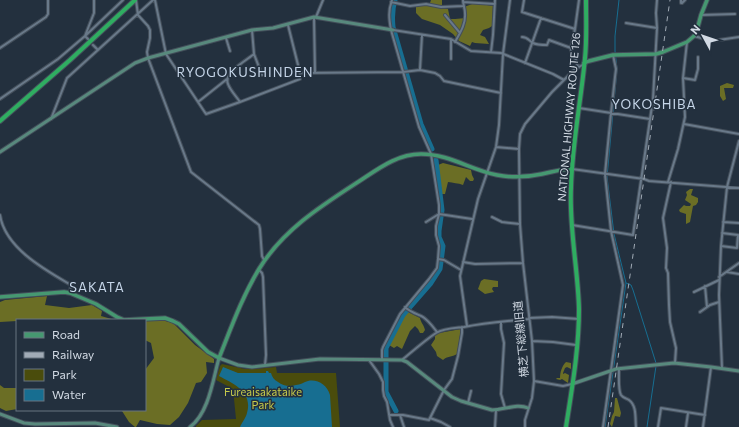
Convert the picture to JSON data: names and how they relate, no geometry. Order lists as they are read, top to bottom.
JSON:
{
  "streets": {
    "highway": ["NATIONAL HIGHWAY ROUTE 126"],
    "street": ["横芝下総線旧道"]
  },
  "crossings": [
    ["NATIONAL HIGHWAY ROUTE 126", "横芝下総線旧道"]
  ],
  "districts": ["RYOGOKUSHINDEN", "YOKOSHIBA", "SAKATA"],
  "parks": ["Fureaisakataike Park"],
  "legend": [
    "Road",
    "Railway",
    "Park",
    "Water"
  ],
  "north": "top left"
}
